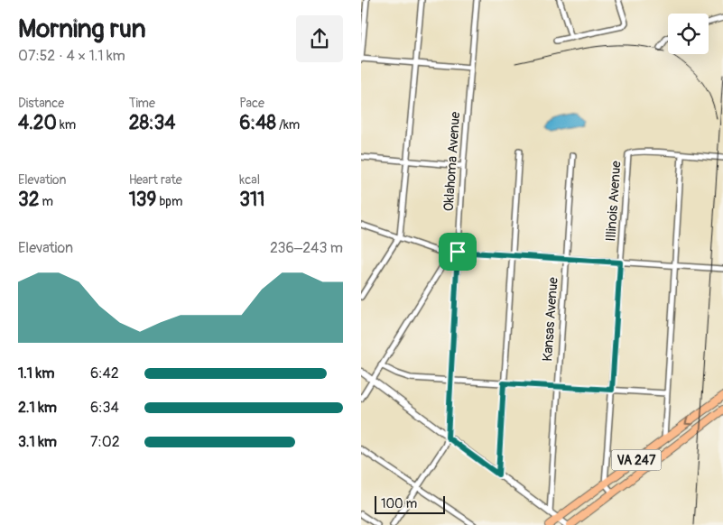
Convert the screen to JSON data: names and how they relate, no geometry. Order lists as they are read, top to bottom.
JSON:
{
  "streets": {
    "main road": ["VA 247"],
    "street": ["Oklahoma Avenue", "Illinois Avenue", "Kansas Avenue"]
  },
  "crossings": [
    ["Illinois Avenue", "VA 247"]
  ],
  "scale_bar": "100 m",
  "page": {
    "heading": ["Morning run", "07:52 · 4 × 1.1 km"],
    "stats": [
      ["Distance", "4.20 km"],
      ["Time", "28:34"],
      ["Pace", "6:48 /km"],
      ["Elevation", "32 m"],
      ["Heart rate", "139 bpm"],
      ["kcal", "311"]
    ],
    "chart": ["Elevation", "236–243 m"],
    "list": [
      {
        "name": "1.1 km",
        "note": "6:42"
      },
      {
        "name": "2.1 km",
        "note": "6:34"
      },
      {
        "name": "3.1 km",
        "note": "7:02"
      }
    ],
    "scale": "100 m"
  }
}
